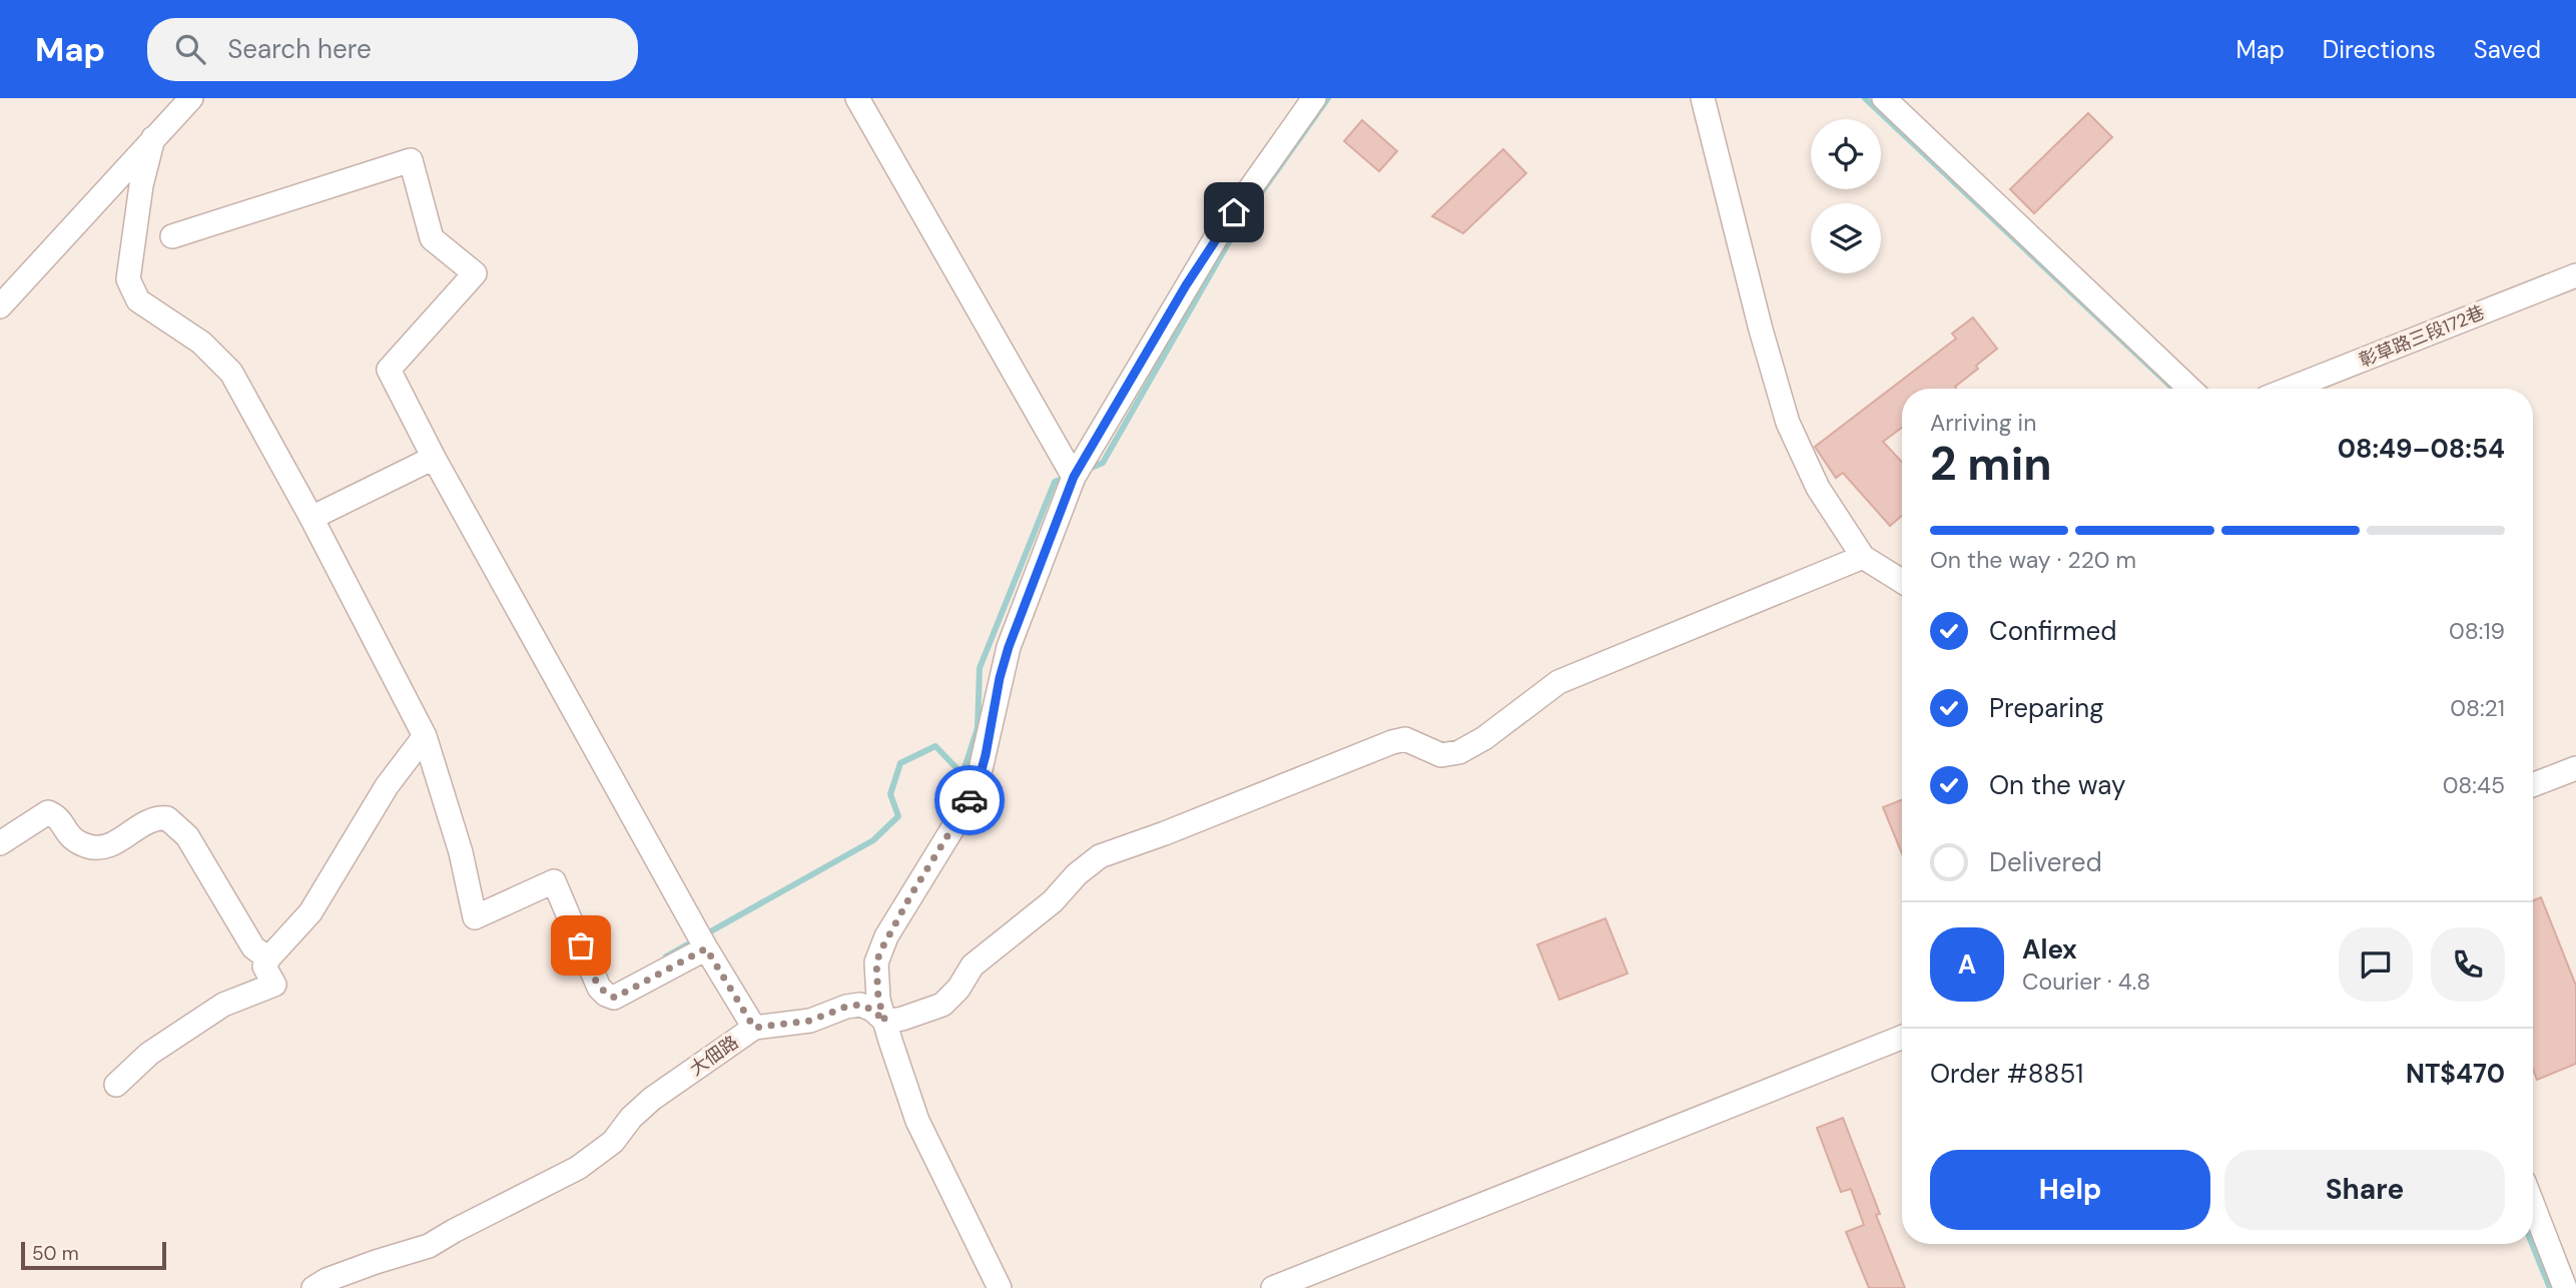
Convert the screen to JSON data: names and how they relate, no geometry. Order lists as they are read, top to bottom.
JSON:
{
  "streets": {
    "street": ["彰草路三段172巷", "大佃路"]
  },
  "scale_bar": "50 m",
  "page": {
    "header": "Map",
    "search": "Search here",
    "nav": ["Map", "Directions", "Saved"],
    "heading": ["2 min", "Arriving in", "08:49–08:54"],
    "panel": [
      "Alex",
      "Courier · 4.8",
      "Order #8851",
      "NT$470"
    ],
    "bar": "On the way · 220 m",
    "list": [
      ["Confirmed", "08:19"],
      ["Preparing", "08:21"],
      ["On the way", "08:45"],
      "Delivered"
    ],
    "round": "A",
    "buttons": ["Help", "Share"],
    "scale": "50 m"
  }
}
